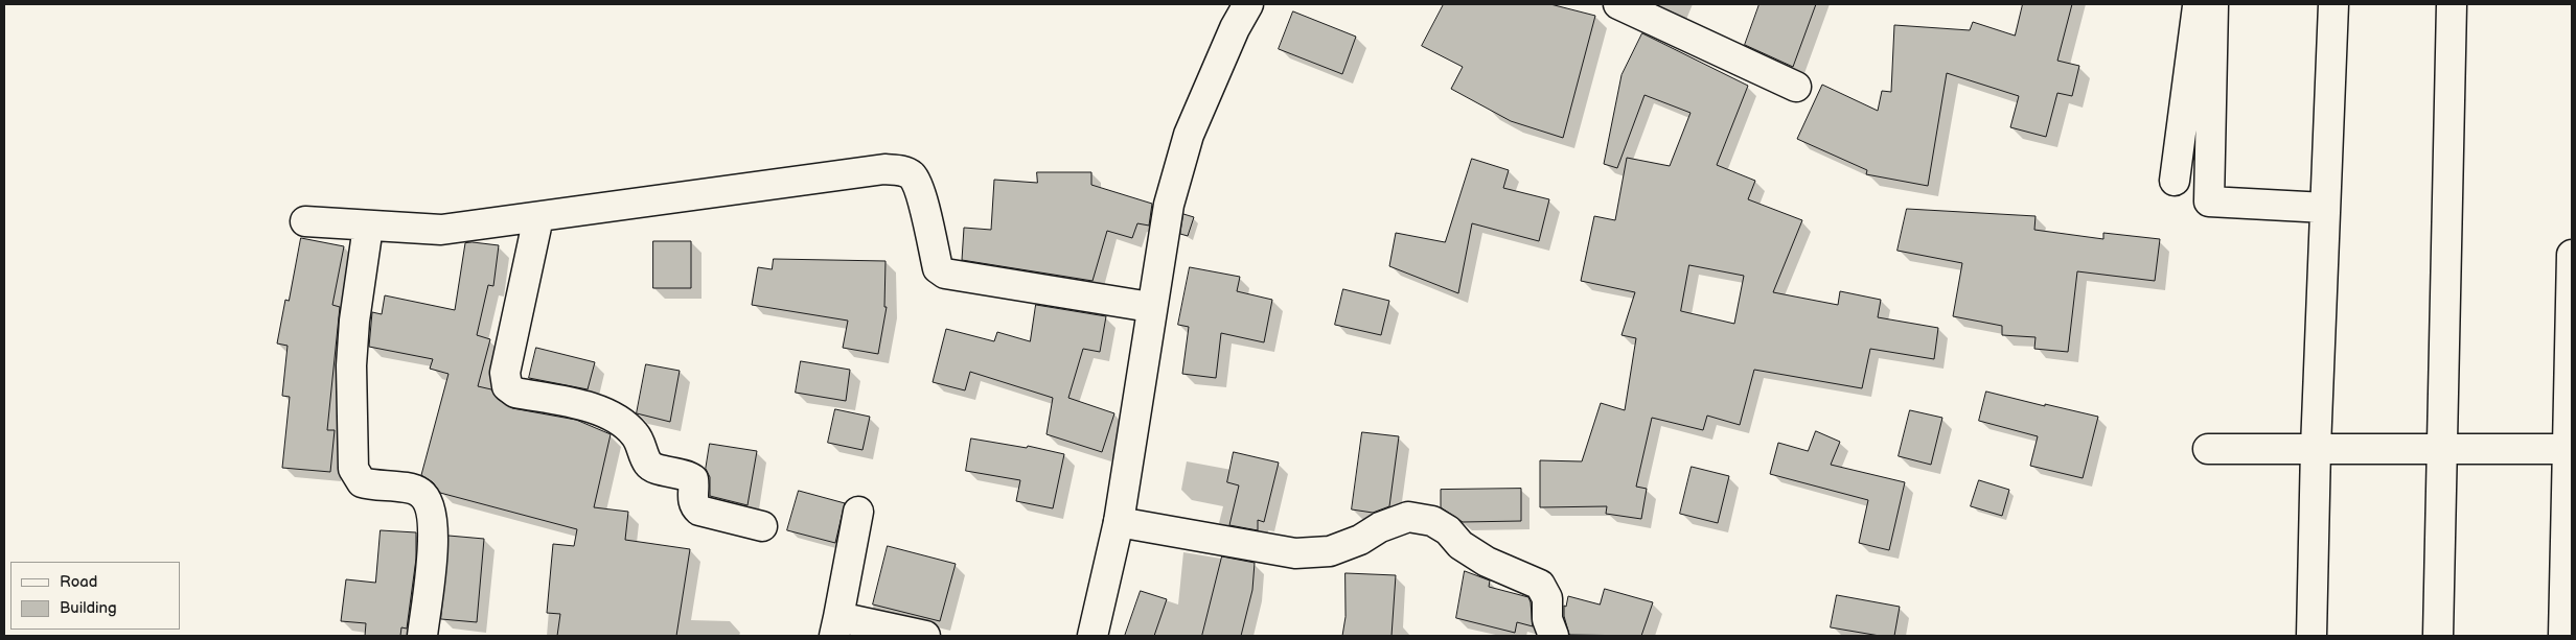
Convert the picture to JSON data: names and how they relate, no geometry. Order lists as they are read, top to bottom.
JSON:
{
  "legend": ["Road", "Building"]
}
